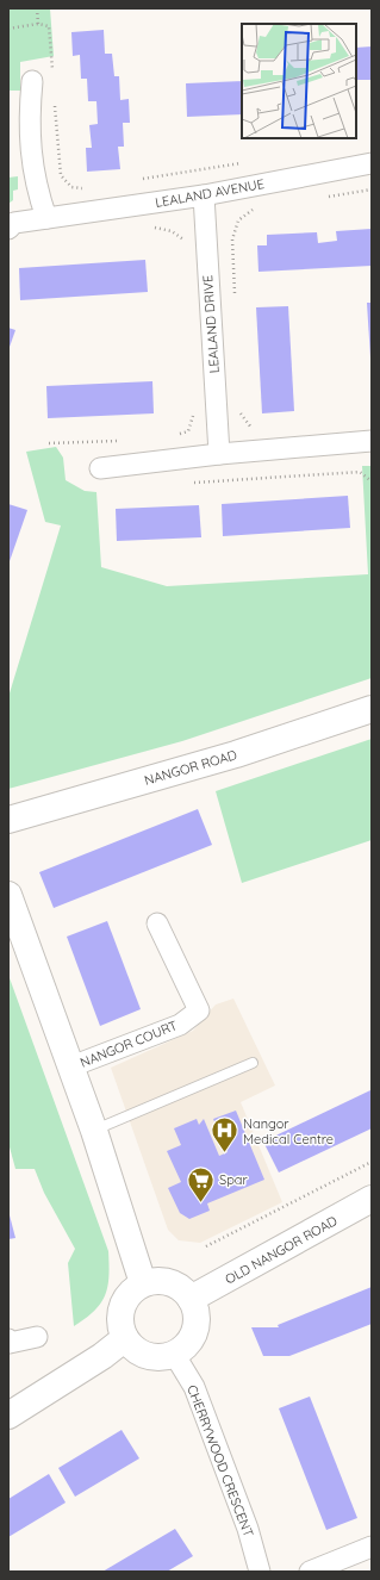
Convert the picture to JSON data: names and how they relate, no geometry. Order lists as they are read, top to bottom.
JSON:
{
  "streets": {
    "street": [
      "LEALAND AVENUE",
      "LEALAND DRIVE",
      "NANGOR ROAD",
      "NANGOR COURT",
      "OLD NANGOR ROAD",
      "CHERRYWOOD CRESCENT"
    ]
  },
  "crossings": [
    ["LEALAND AVENUE", "LEALAND DRIVE"],
    ["OLD NANGOR ROAD", "CHERRYWOOD CRESCENT"]
  ],
  "places": {
    "hospital": ["Nangor Medical Centre"],
    "supermarket": ["Spar"]
  }
}
